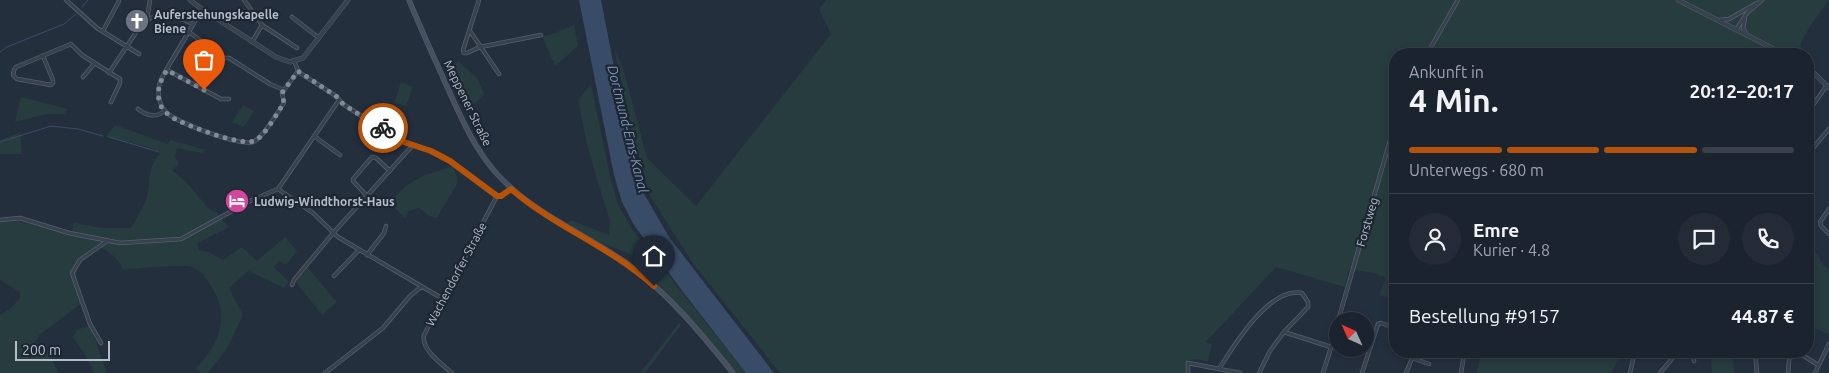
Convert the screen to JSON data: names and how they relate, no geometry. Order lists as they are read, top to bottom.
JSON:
{
  "streets": {
    "main road": ["Meppener Straße"],
    "street": ["Forstweg", "Wachendorfer Straße"]
  },
  "water": ["Dortmund-Ems-Kanal"],
  "places": {
    "church": ["Auferstehungskapelle Biene"],
    "hotel": ["Ludwig-Windthorst-Haus"]
  },
  "scale_bar": "200 m",
  "north": "top left",
  "page": {
    "heading": ["4 Min.", "Ankunft in", "20:12–20:17"],
    "panel": [
      "Emre",
      "Kurier · 4.8",
      "Bestellung #9157",
      "44.87 €"
    ],
    "bar": "Unterwegs · 680 m",
    "scale": "200 m"
  }
}
